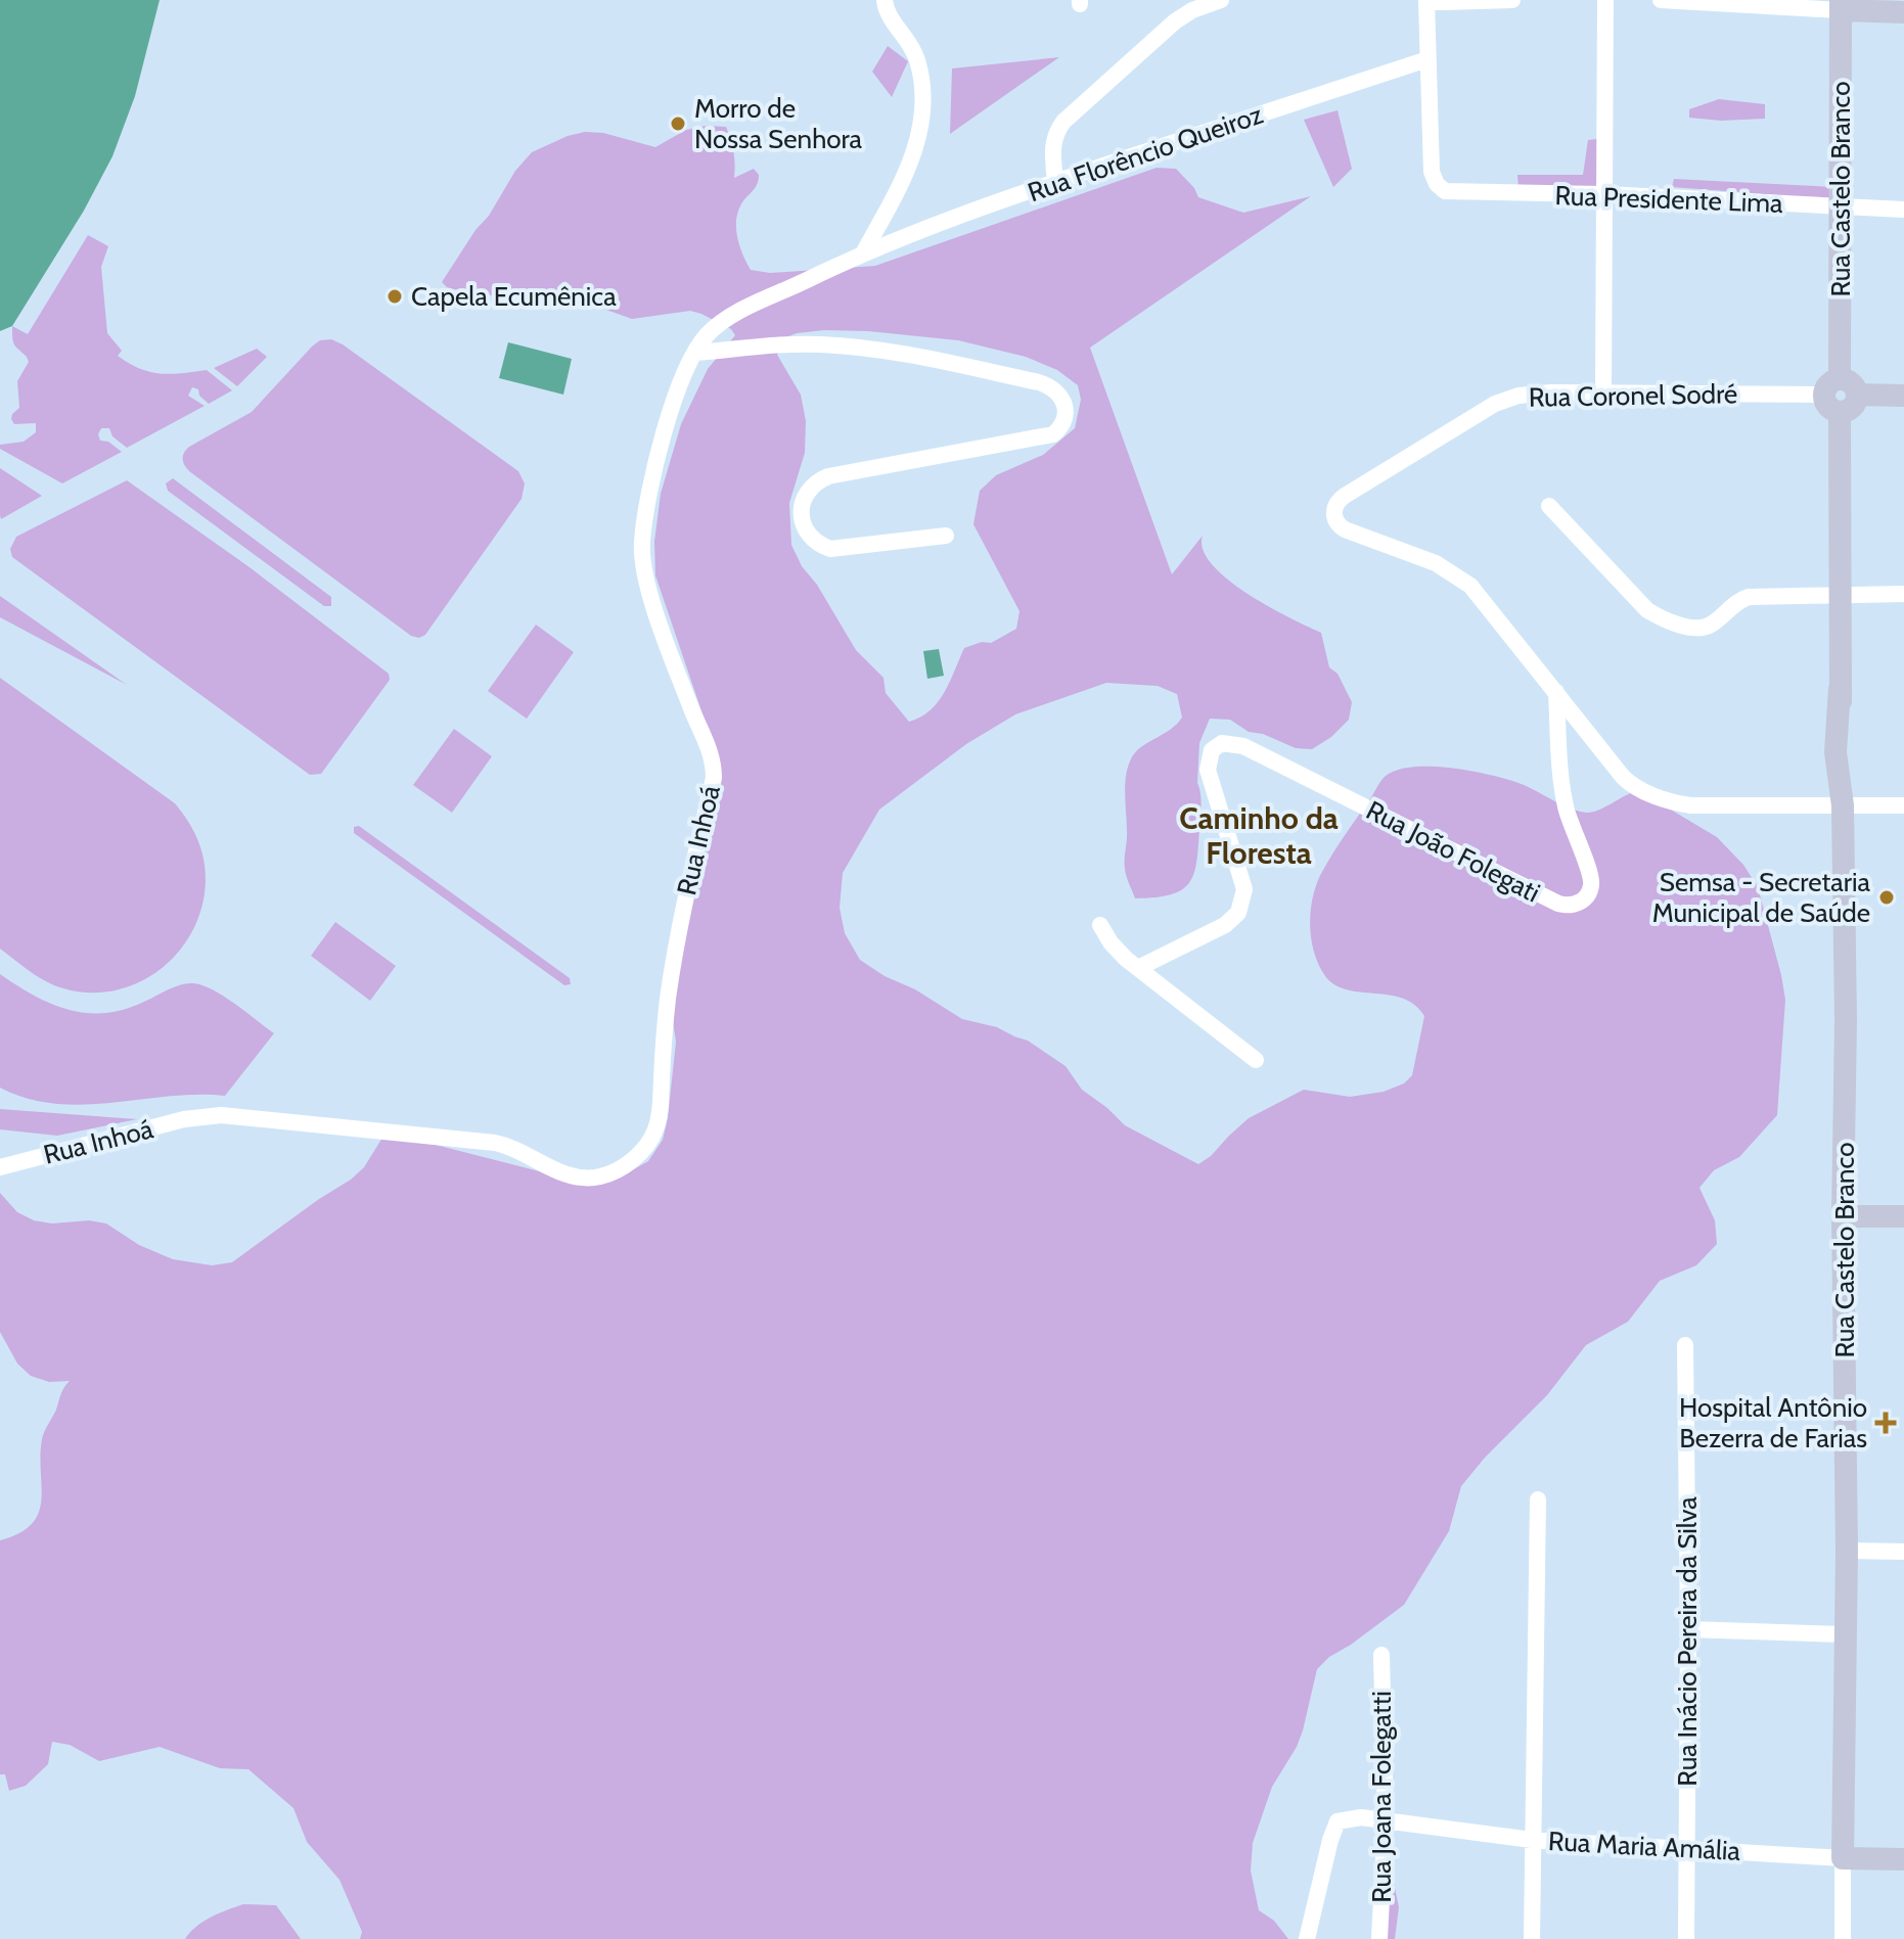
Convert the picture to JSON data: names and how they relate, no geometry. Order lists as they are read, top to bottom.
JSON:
{
  "streets": {
    "street": [
      "Rua Florêncio Queiroz",
      "Rua Castelo Branco",
      "Rua Presidente Lima",
      "Rua Coronel Sodré",
      "Rua Inhoá",
      "Rua João Folegati",
      "Rua Inácio Pereira da Silva",
      "Rua Joana Folegatti",
      "Rua Maria Amália"
    ]
  },
  "crossings": [
    ["Rua Florêncio Queiroz", "Rua Presidente Lima"],
    ["Rua Florêncio Queiroz", "Rua Inhoá"],
    ["Rua Castelo Branco", "Rua Presidente Lima"],
    ["Rua Castelo Branco", "Rua Coronel Sodré"],
    ["Rua Castelo Branco", "Rua Maria Amália"],
    ["Rua Coronel Sodré", "Rua João Folegati"],
    ["Rua Inácio Pereira da Silva", "Rua Maria Amália"],
    ["Rua Joana Folegatti", "Rua Maria Amália"]
  ],
  "districts": ["Caminho da Floresta"],
  "places": {
    "other": ["Morro de Nossa Senhora", "Capela Ecumênica", "Semsa - Secretaria Municipal de Saúde"],
    "health": ["Hospital Antônio Bezerra de Farias"]
  }
}
